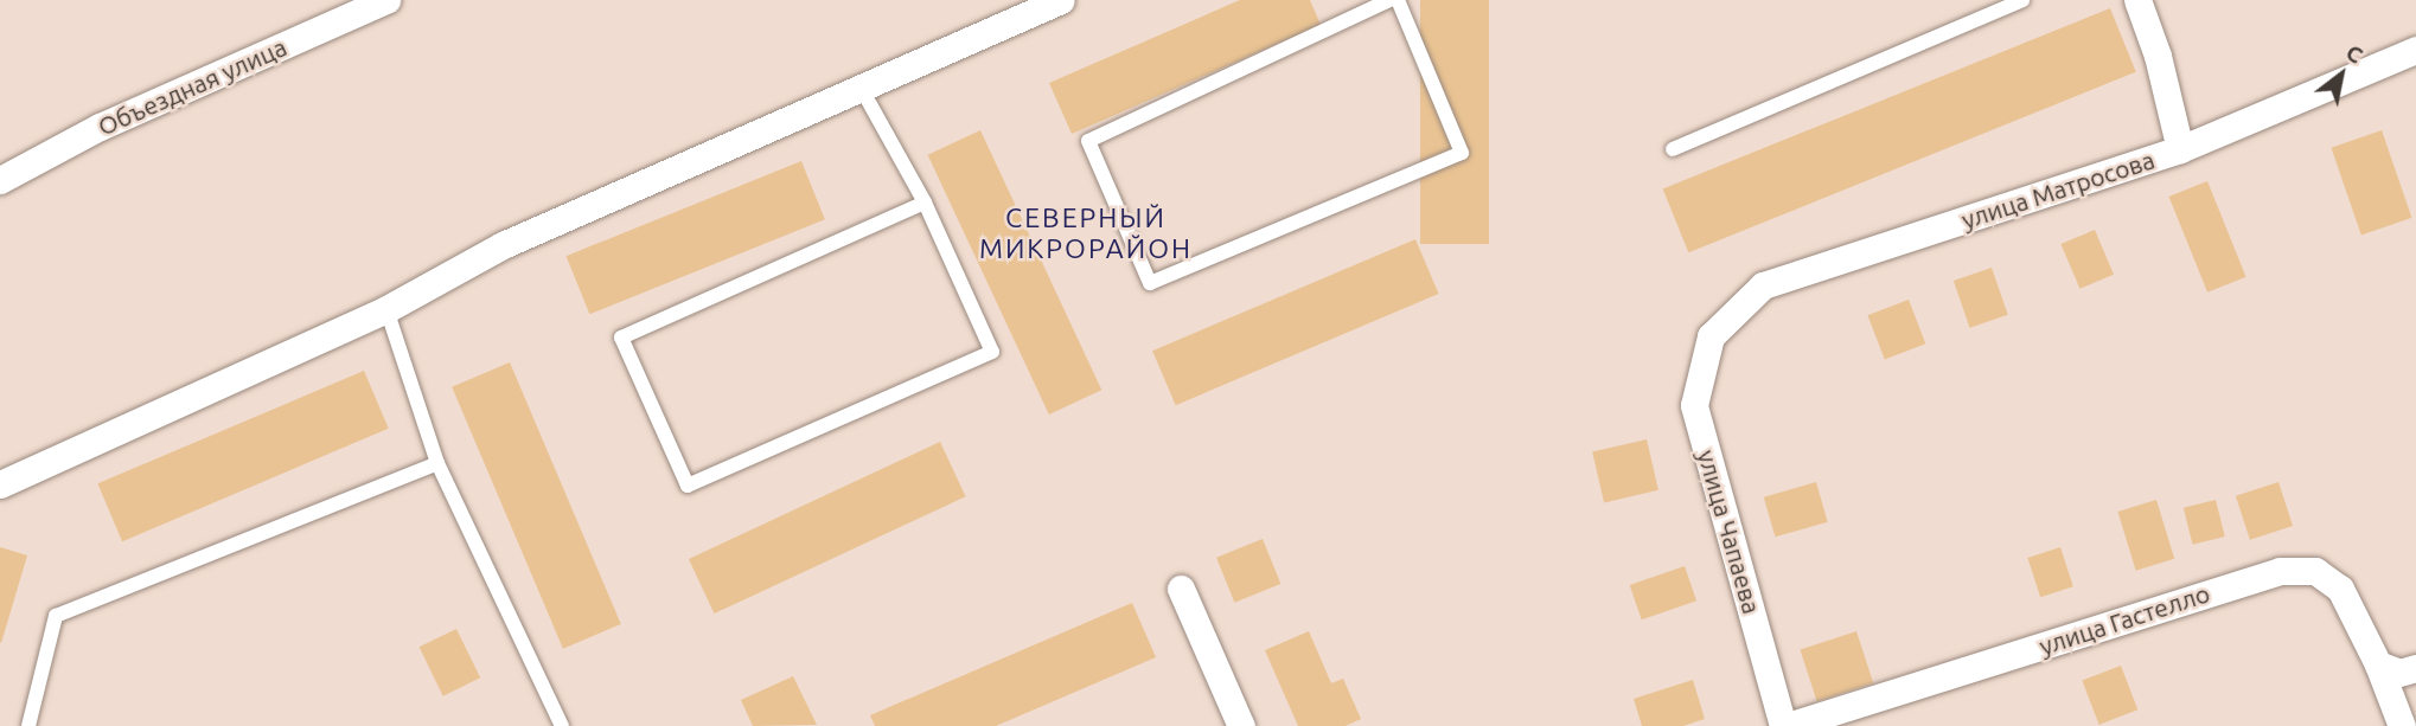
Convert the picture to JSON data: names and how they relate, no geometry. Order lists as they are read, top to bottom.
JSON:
{
  "streets": {
    "street": [
      "Объездная улица",
      "улица Матросова",
      "улица Чапаева",
      "улица Гастелло"
    ]
  },
  "crossings": [
    ["улица Матросова", "улица Чапаева"],
    ["улица Чапаева", "улица Гастелло"]
  ],
  "districts": ["СЕВЕРНЫЙ МИКРОРАЙОН"],
  "north": "top right"
}
